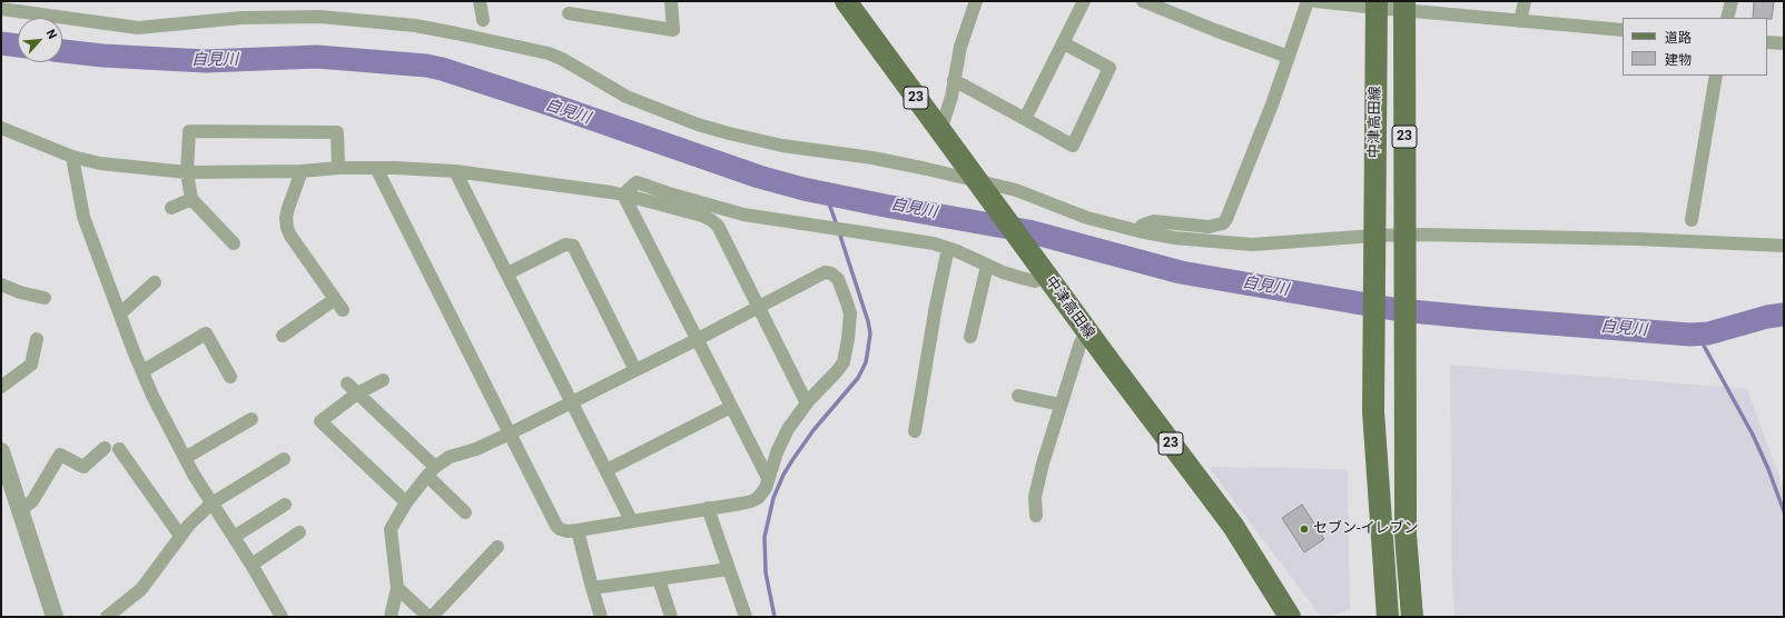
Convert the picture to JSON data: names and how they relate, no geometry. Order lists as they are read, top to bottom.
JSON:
{
  "streets": {
    "main road": ["23", "中津高田線"]
  },
  "water": ["自見川"],
  "places": ["セブン-イレブン"],
  "legend": ["道路", "建物"],
  "north": "top right"
}
